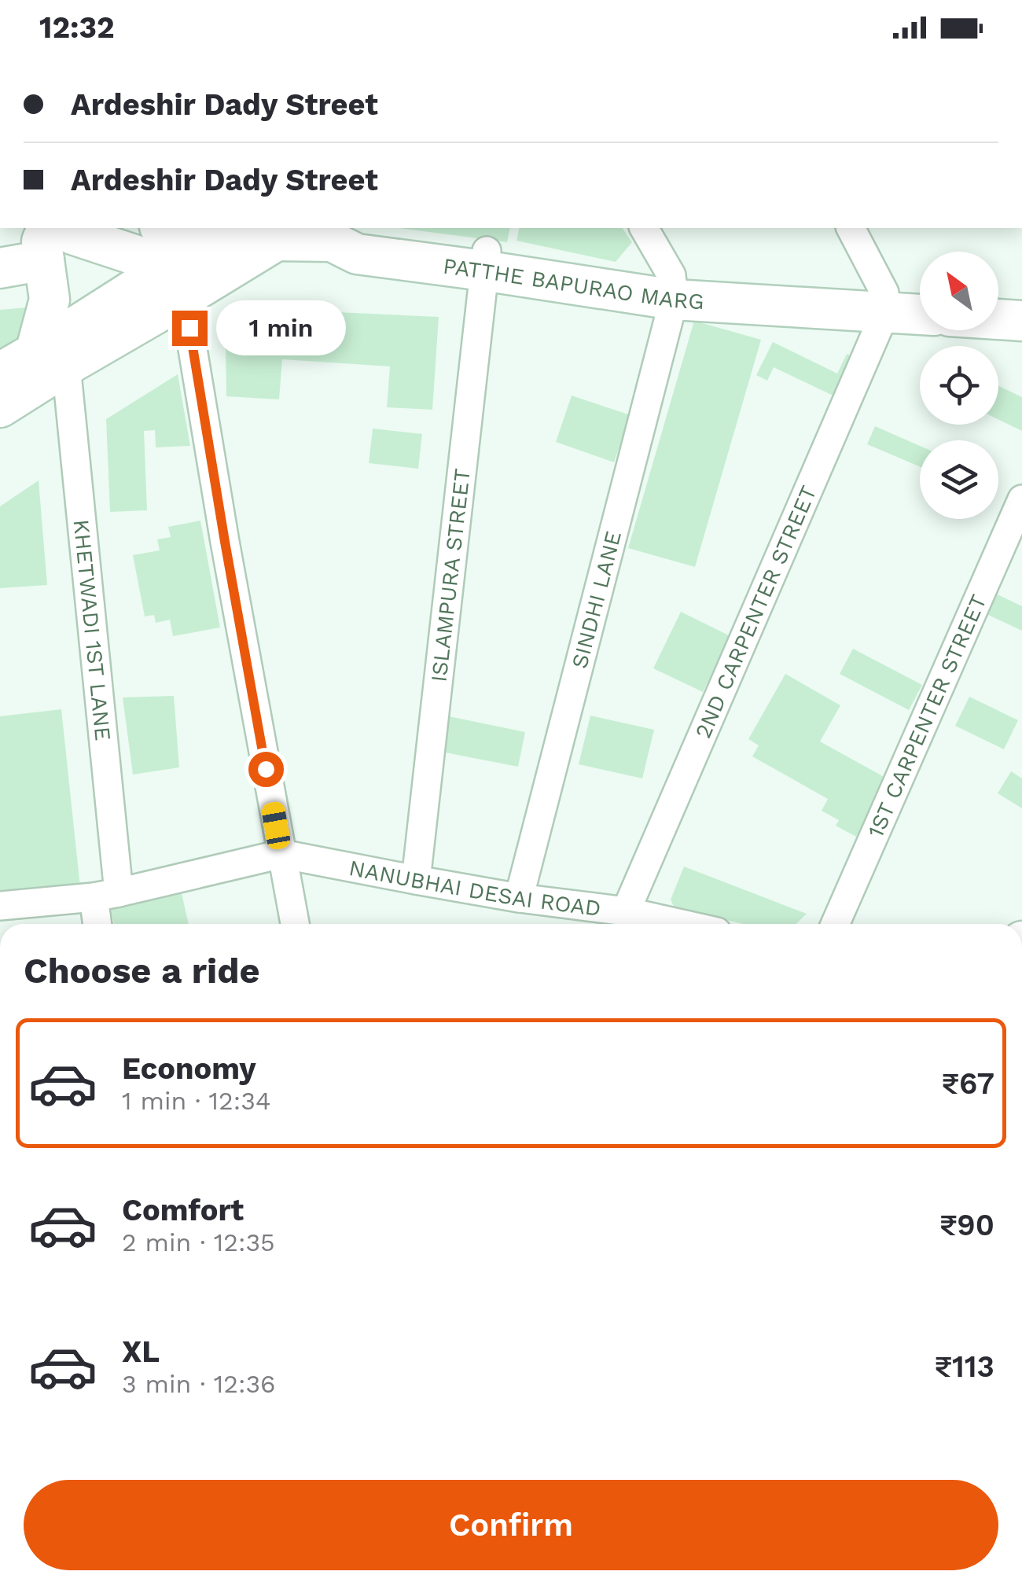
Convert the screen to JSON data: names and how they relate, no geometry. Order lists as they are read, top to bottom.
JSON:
{
  "streets": {
    "street": [
      "PATTHE BAPURAO MARG",
      "ISLAMPURA STREET",
      "SINDHI LANE",
      "2ND CARPENTER STREET",
      "KHETWADI 1ST LANE",
      "1ST CARPENTER STREET",
      "NANUBHAI DESAI ROAD"
    ]
  },
  "crossings": [
    ["PATTHE BAPURAO MARG", "ISLAMPURA STREET"],
    ["PATTHE BAPURAO MARG", "SINDHI LANE"],
    ["PATTHE BAPURAO MARG", "2ND CARPENTER STREET"],
    ["ISLAMPURA STREET", "NANUBHAI DESAI ROAD"],
    ["SINDHI LANE", "NANUBHAI DESAI ROAD"],
    ["2ND CARPENTER STREET", "NANUBHAI DESAI ROAD"]
  ],
  "north": "top left",
  "page": {
    "status": "12:32",
    "banner": ["Ardeshir Dady Street", "Ardeshir Dady Street"],
    "bubble": "1 min",
    "heading": "Choose a ride",
    "list": [
      {
        "name": "Economy",
        "note": "1 min · 12:34",
        "value": "₹67"
      },
      {
        "name": "Comfort",
        "note": "2 min · 12:35",
        "value": "₹90"
      },
      {
        "name": "XL",
        "note": "3 min · 12:36",
        "value": "₹113"
      }
    ],
    "buttons": "Confirm"
  }
}
